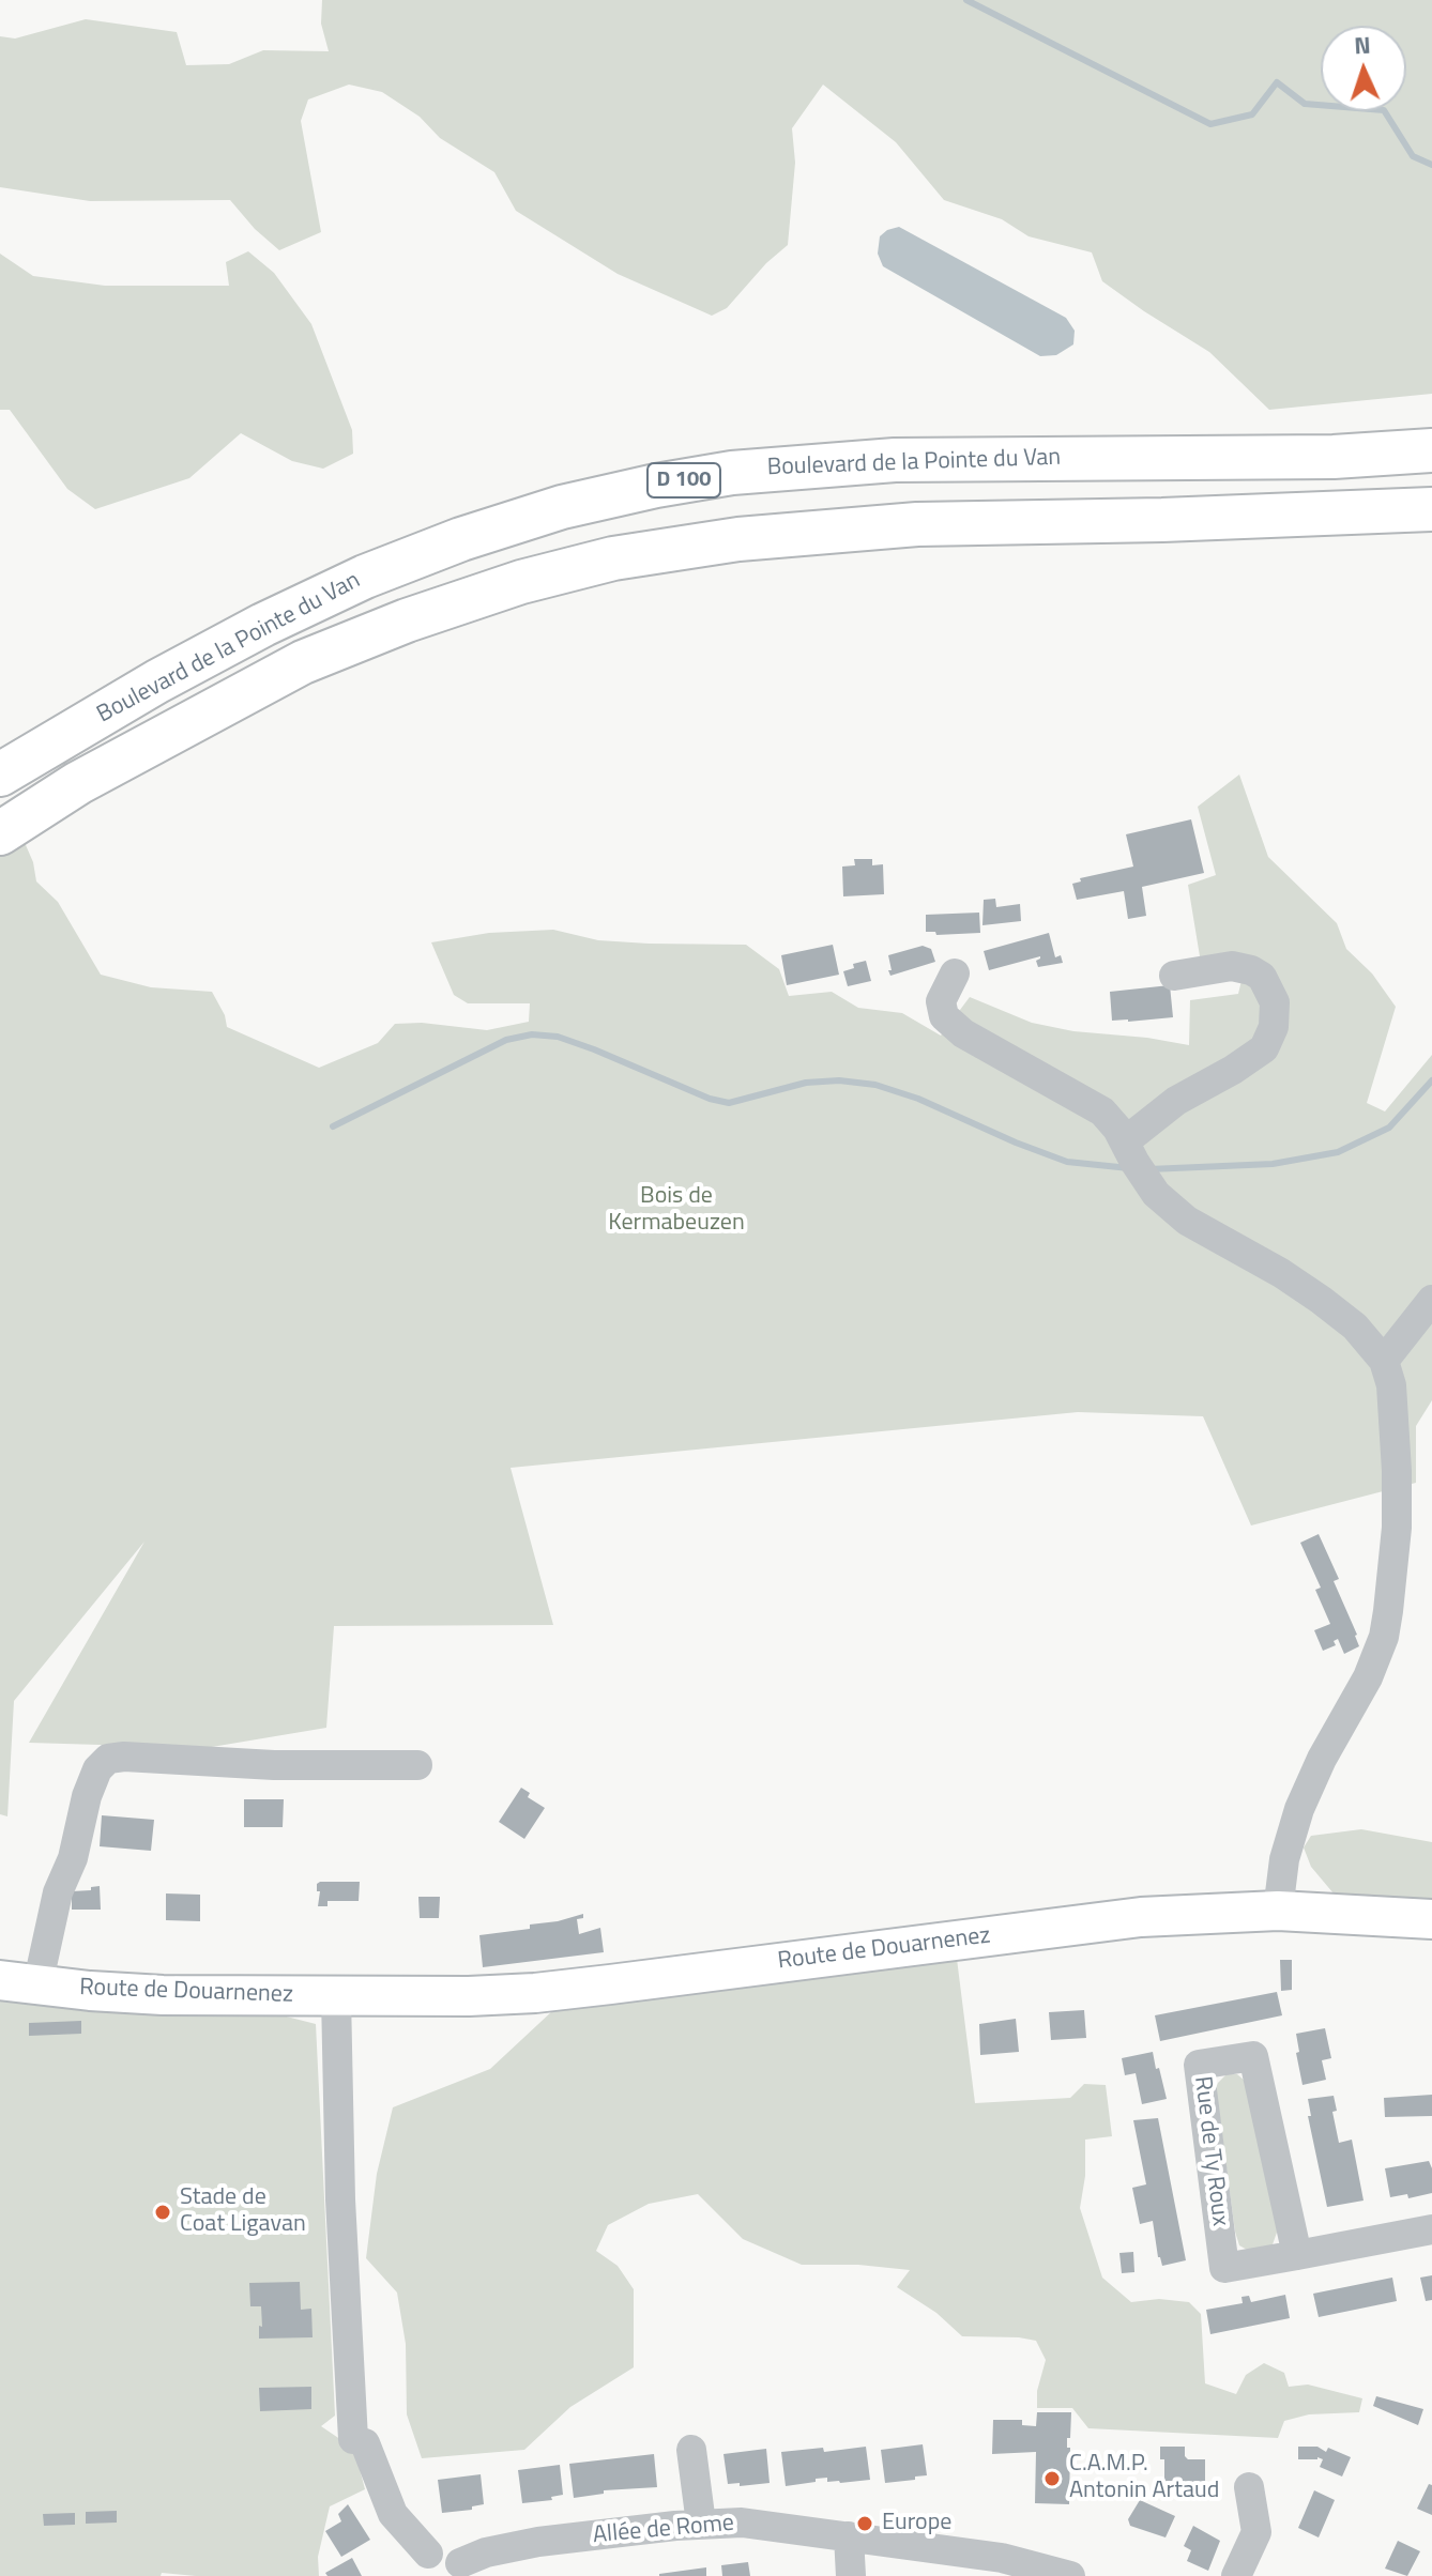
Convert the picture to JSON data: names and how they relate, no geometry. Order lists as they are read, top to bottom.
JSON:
{
  "streets": {
    "highway": ["Boulevard de la Pointe du Van", "D 100"],
    "main road": ["Route de Douarnenez"],
    "street": ["Rue de Ty Roux", "Allée de Rome"]
  },
  "parks": ["Bois de Kermabeuzen"],
  "places": ["Stade de Coat Ligavan", "C.A.M.P. Antonin Artaud", "Europe"],
  "north": "top"
}
